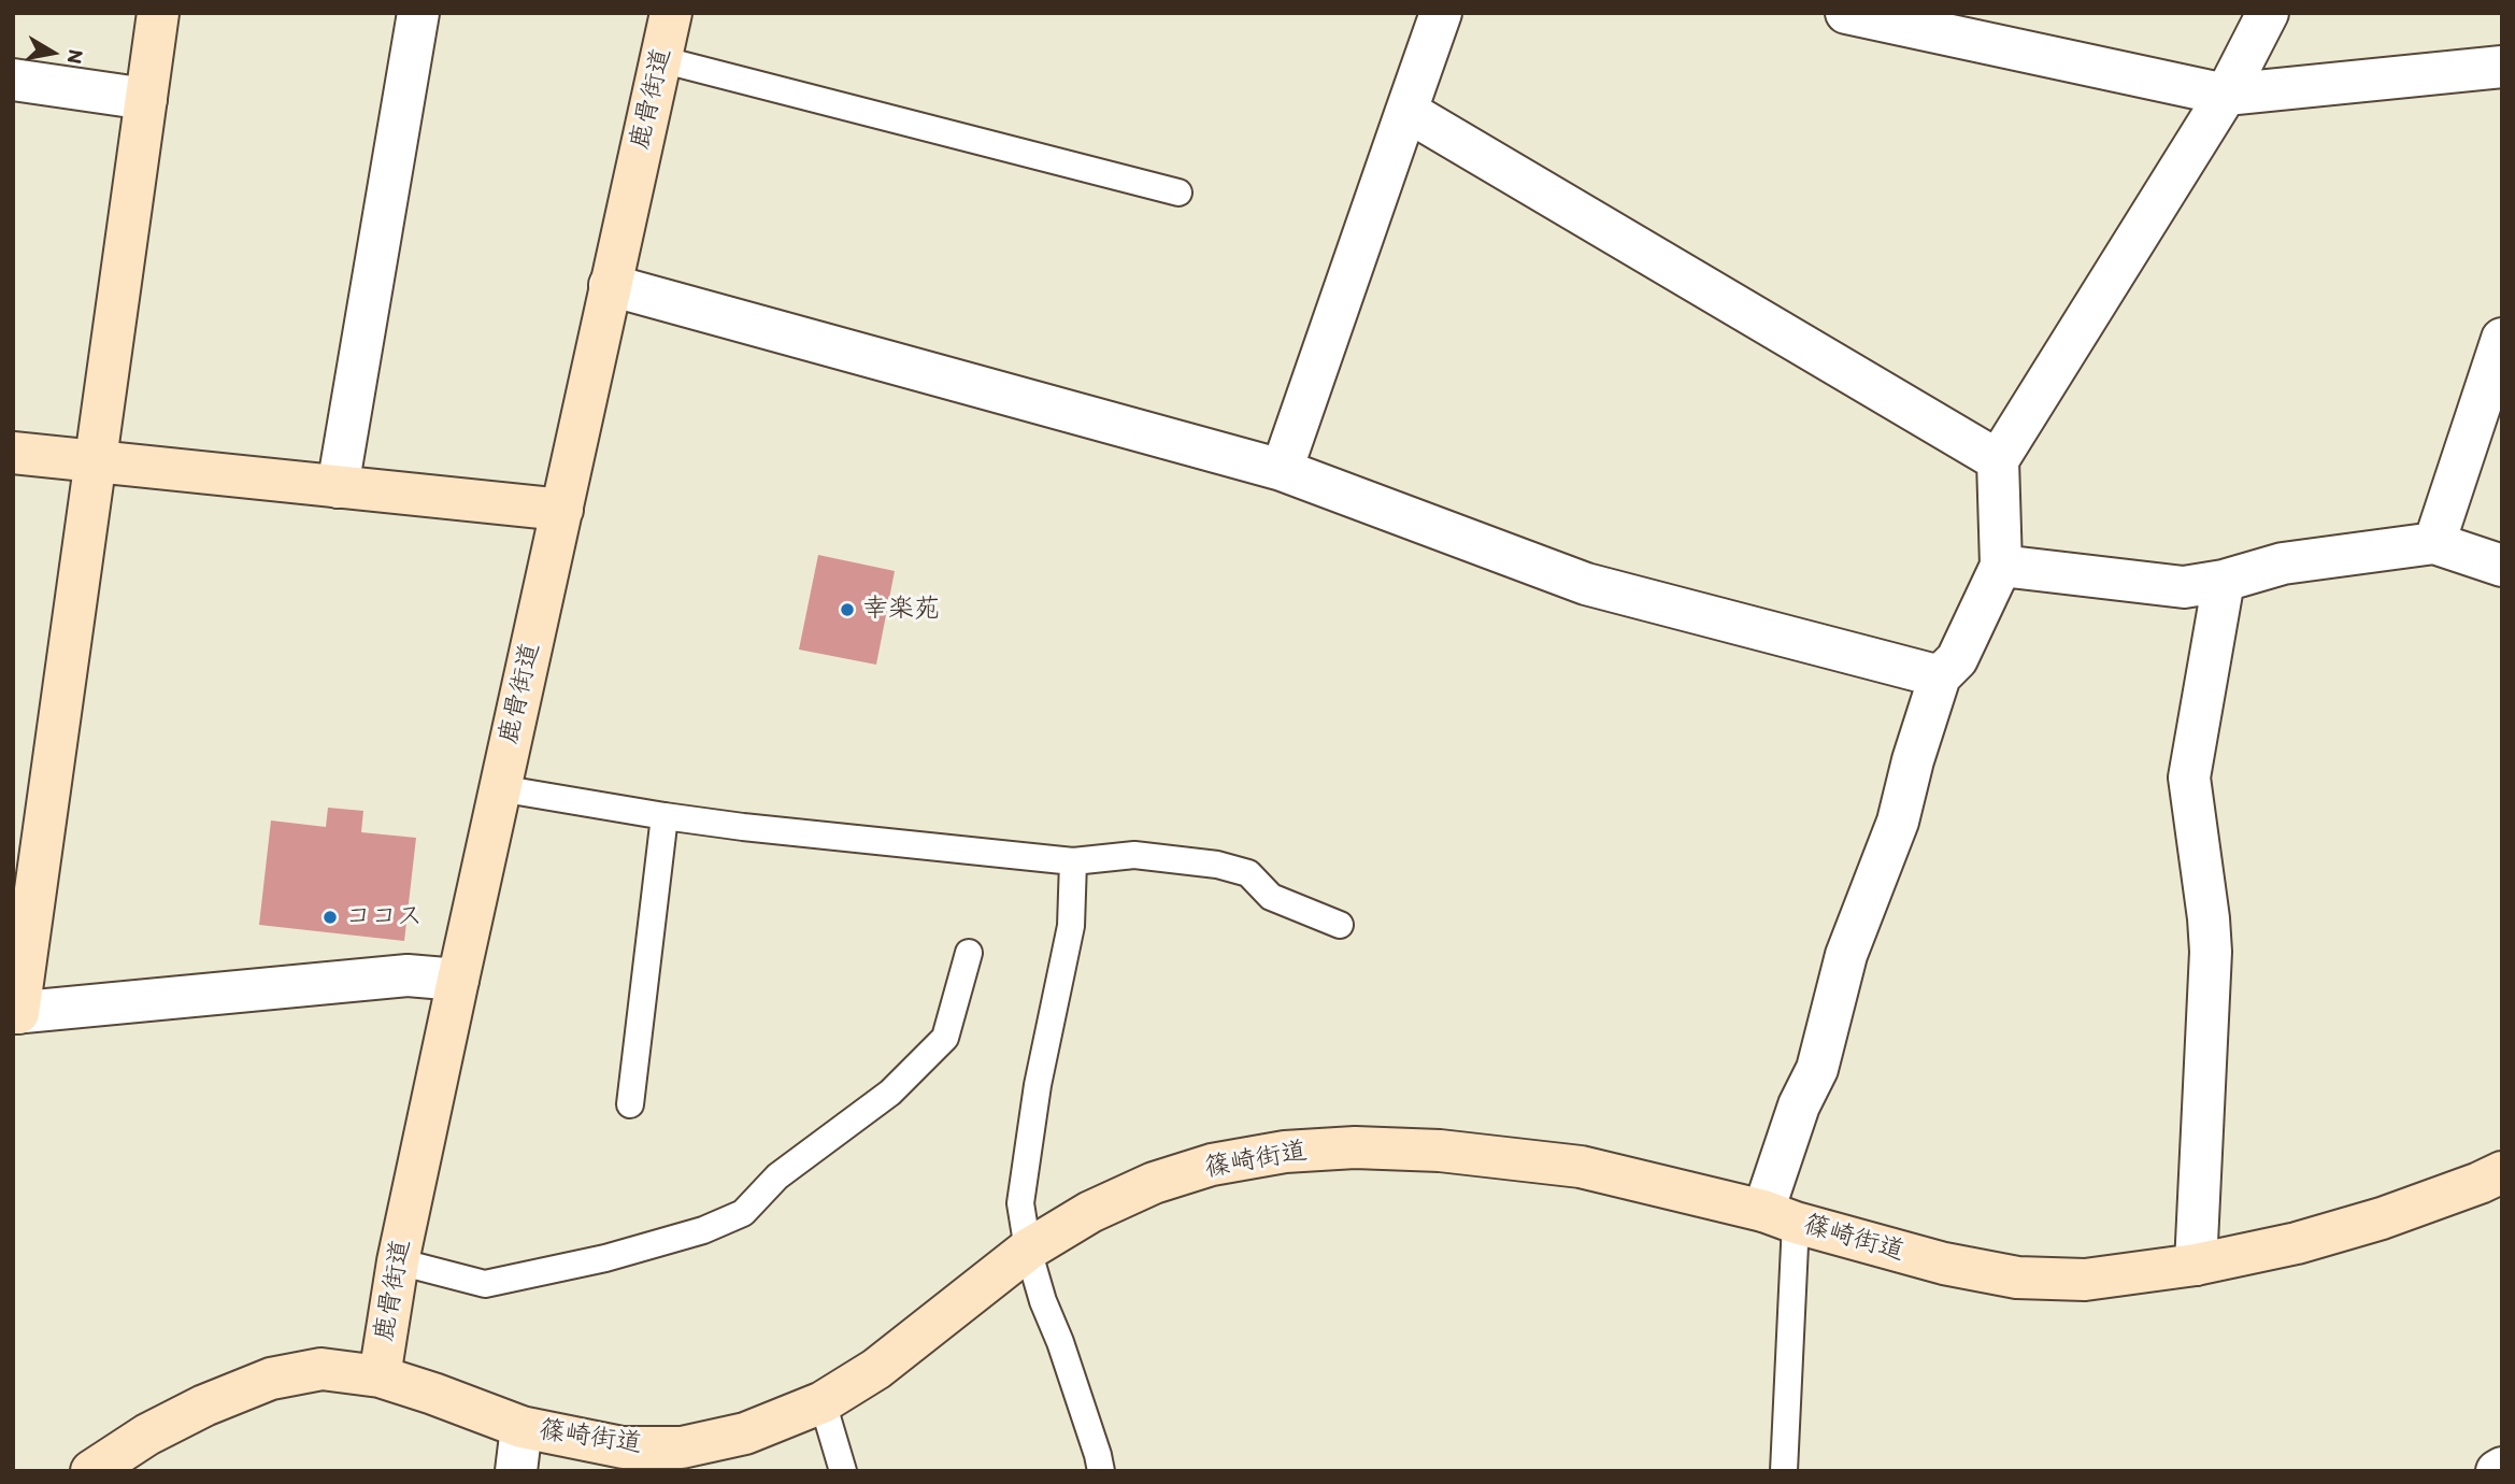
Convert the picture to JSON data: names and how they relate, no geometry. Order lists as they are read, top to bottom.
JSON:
{
  "streets": {
    "street": ["鹿骨街道", "篠崎街道"]
  },
  "crossings": [
    ["鹿骨街道", "篠崎街道"]
  ],
  "places": ["幸楽苑", "ココス"],
  "north": "right"
}
